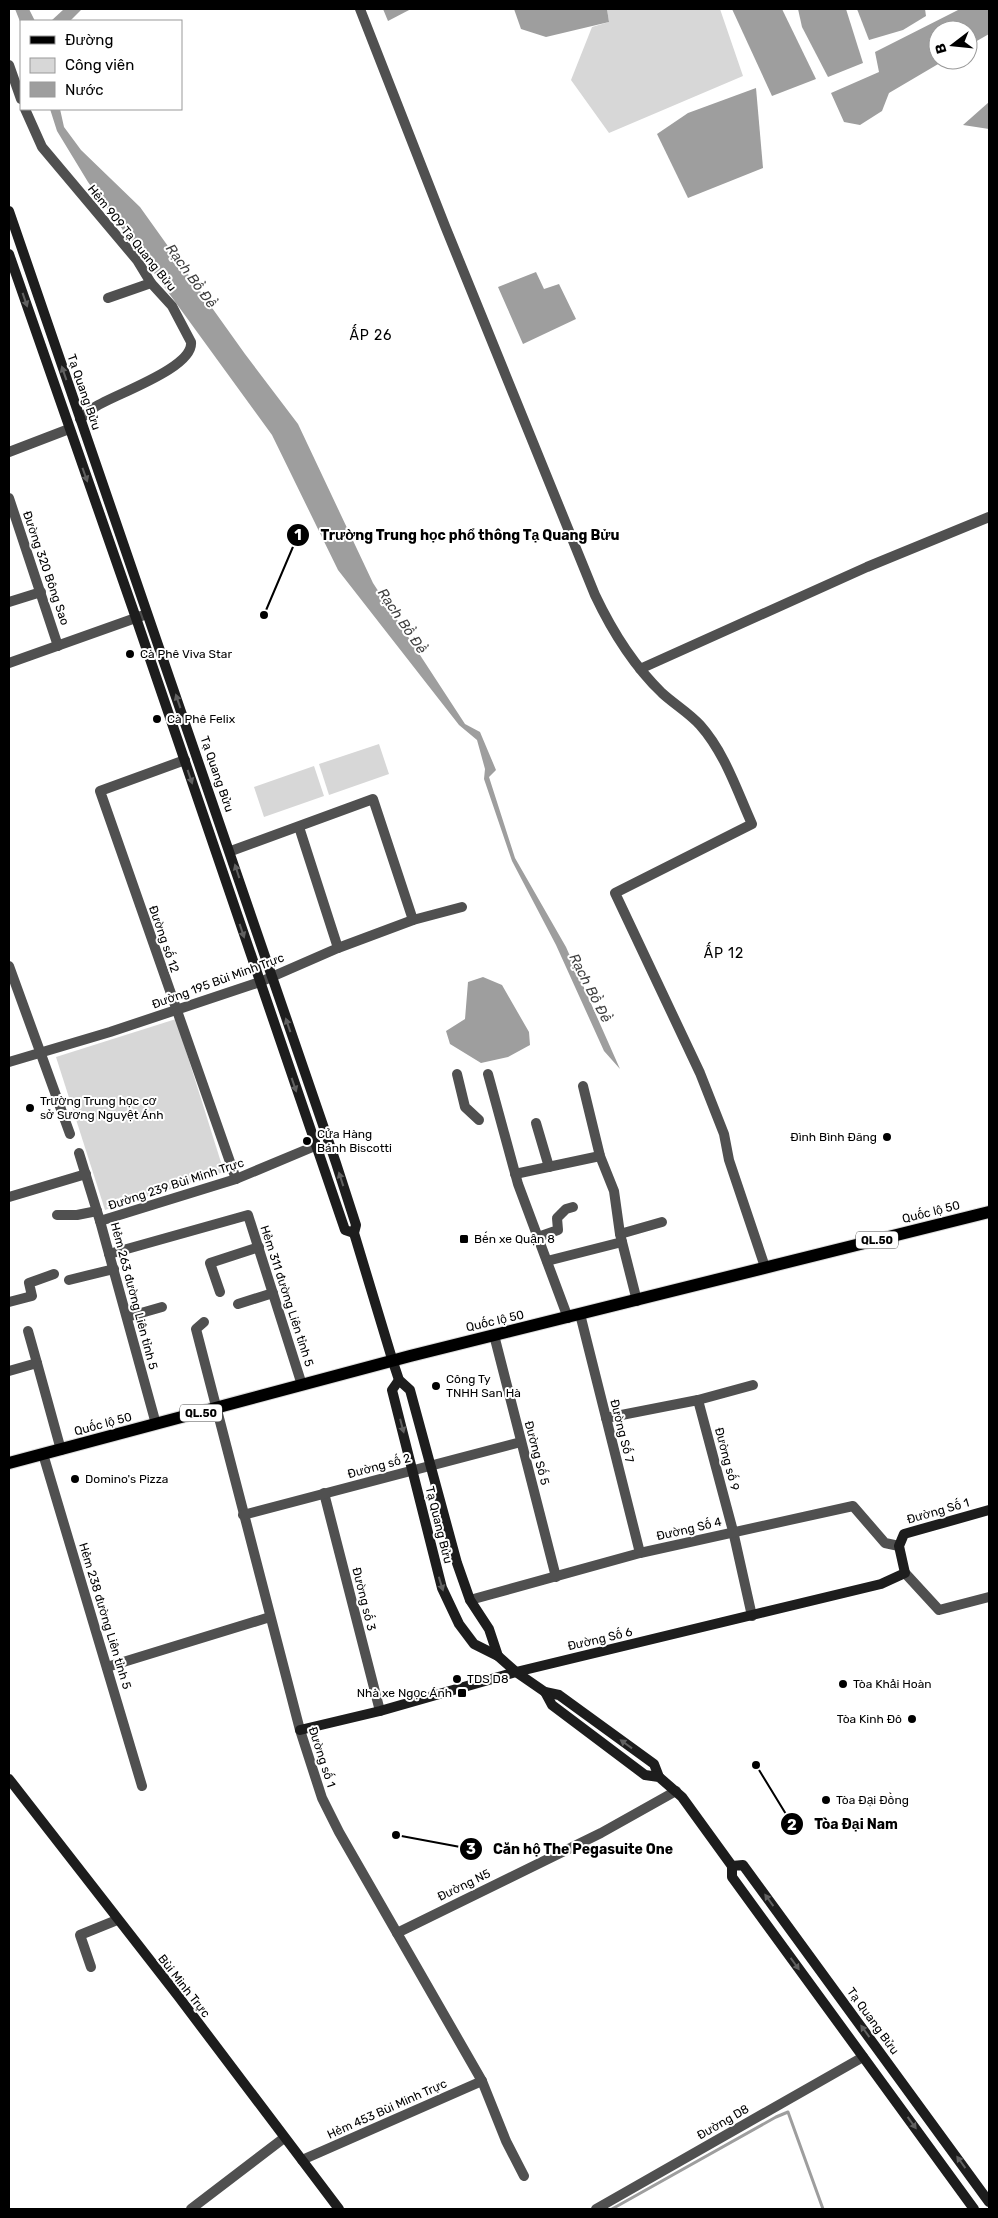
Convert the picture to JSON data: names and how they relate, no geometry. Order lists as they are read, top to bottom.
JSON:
{
  "streets": {
    "main road": ["Quốc lộ 50", "QL.50"],
    "street": [
      "Hẻm 909 Tạ Quang Bửu",
      "Tạ Quang Bửu",
      "Đường 320 Bông Sao",
      "Đường số 12",
      "Đường 195 Bùi Minh Trực",
      "Đường 239 Bùi Minh Trực",
      "Hẻm 263 đường Liên tỉnh 5",
      "Hẻm 311 đường Liên tỉnh 5",
      "Đường Số 7",
      "Đường Số 5",
      "Đường số 9",
      "Đường số 2",
      "Đường Số 1",
      "Đường Số 4",
      "Đường số 3",
      "Hẻm 238 đường Liên tỉnh 5",
      "Đường Số 6",
      "Đường số 1",
      "Đường N5",
      "Bùi Minh Trực",
      "Hẻm 453 Bùi Minh Trực",
      "Đường D8"
    ]
  },
  "crossings": [
    ["Hẻm 909 Tạ Quang Bửu", "Tạ Quang Bửu"],
    ["Tạ Quang Bửu", "Đường số 12"],
    ["Tạ Quang Bửu", "Đường 195 Bùi Minh Trực"],
    ["Tạ Quang Bửu", "Đường 239 Bùi Minh Trực"],
    ["Tạ Quang Bửu", "Quốc lộ 50"],
    ["Tạ Quang Bửu", "Đường số 2"],
    ["Tạ Quang Bửu", "Đường Số 4"],
    ["Tạ Quang Bửu", "Đường Số 6"],
    ["Tạ Quang Bửu", "Đường N5"],
    ["Tạ Quang Bửu", "Đường D8"],
    ["Đường số 12", "Đường 195 Bùi Minh Trực"],
    ["Đường số 12", "Đường 239 Bùi Minh Trực"],
    ["Đường 239 Bùi Minh Trực", "Hẻm 263 đường Liên tỉnh 5"],
    ["Quốc lộ 50", "Hẻm 263 đường Liên tỉnh 5"],
    ["Quốc lộ 50", "Hẻm 311 đường Liên tỉnh 5"],
    ["Quốc lộ 50", "Đường Số 7"],
    ["Quốc lộ 50", "Đường Số 5"],
    ["Quốc lộ 50", "Hẻm 238 đường Liên tỉnh 5"],
    ["Quốc lộ 50", "Đường số 1"],
    ["Hẻm 263 đường Liên tỉnh 5", "Hẻm 311 đường Liên tỉnh 5"],
    ["Đường Số 7", "Đường Số 4"],
    ["Đường Số 5", "Đường số 2"],
    ["Đường Số 5", "Đường Số 4"],
    ["Đường số 9", "Đường Số 4"],
    ["Đường số 9", "Đường Số 6"],
    ["Đường số 2", "Đường số 3"],
    ["Đường số 2", "Đường số 1"],
    ["Đường Số 1", "Đường Số 4"],
    ["Đường số 3", "Đường Số 6"],
    ["Đường Số 6", "Đường số 1"],
    ["Đường số 1", "Đường N5"],
    ["Đường số 1", "Hẻm 453 Bùi Minh Trực"],
    ["Bùi Minh Trực", "Hẻm 453 Bùi Minh Trực"]
  ],
  "districts": ["ẤP 26", "ẤP 12"],
  "water": ["Rạch Bồ Đề"],
  "places": {
    "other": [
      "Trường Trung học phổ thông Tạ Quang Bửu",
      "Cà Phê Viva Star",
      "Cà Phê Felix",
      "Trường Trung học cơ sở Sương Nguyệt Ánh",
      "Đình Bình Đăng",
      "Cửa Hàng Bánh Biscotti",
      "Công Ty TNHH San Hà",
      "Domino's Pizza",
      "TDS D8",
      "Tòa Khải Hoàn",
      "Tòa Kinh Đô",
      "Tòa Đại Nam",
      "Tòa Đại Đồng",
      "Căn hộ The Pegasuite One"
    ],
    "transit": ["Bến xe Quận 8", "Nhà xe Ngọc Ánh"]
  },
  "legend": ["Đường", "Công viên", "Nước"],
  "north": "left"
}
